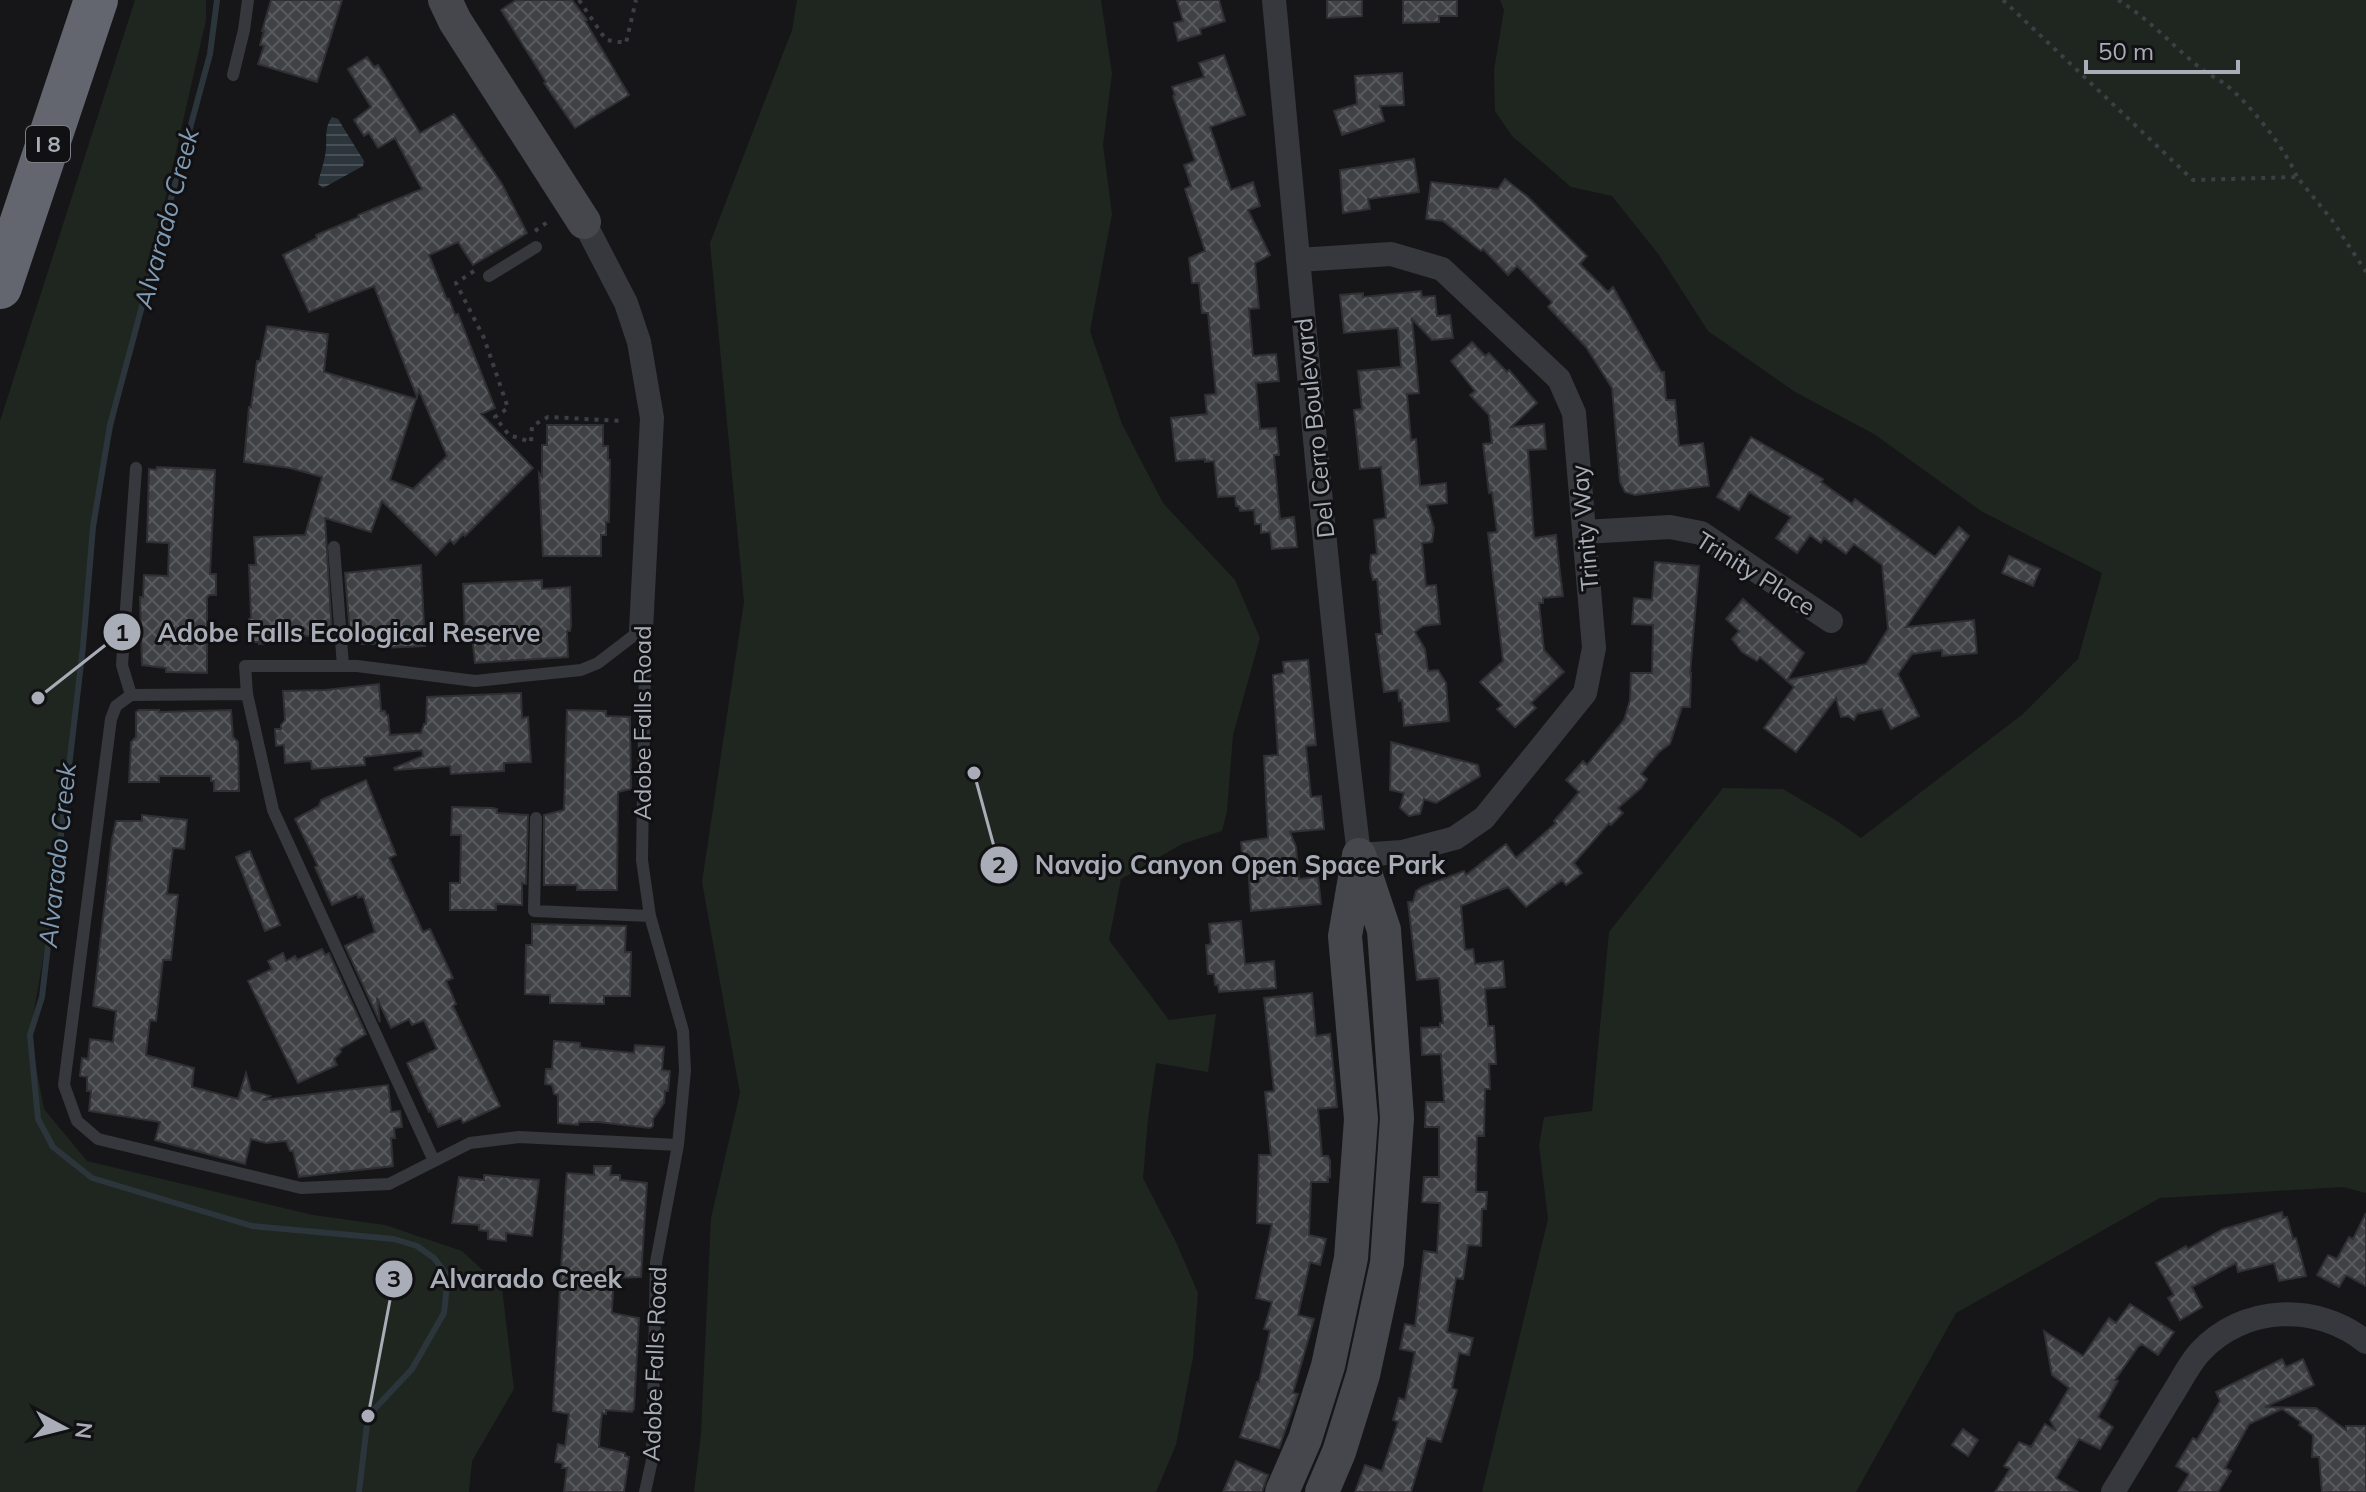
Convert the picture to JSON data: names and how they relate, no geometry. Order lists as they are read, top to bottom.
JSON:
{
  "streets": {
    "highway": ["I 8"],
    "street": [
      "Del Cerro Boulevard",
      "Trinity Way",
      "Trinity Place",
      "Adobe Falls Road"
    ]
  },
  "crossings": [
    ["Del Cerro Boulevard", "Trinity Way"],
    ["Trinity Way", "Trinity Place"]
  ],
  "water": ["Alvarado Creek"],
  "places": ["Adobe Falls Ecological Reserve", "Navajo Canyon Open Space Park", "Alvarado Creek"],
  "scale_bar": "50 m",
  "north": "right"
}
